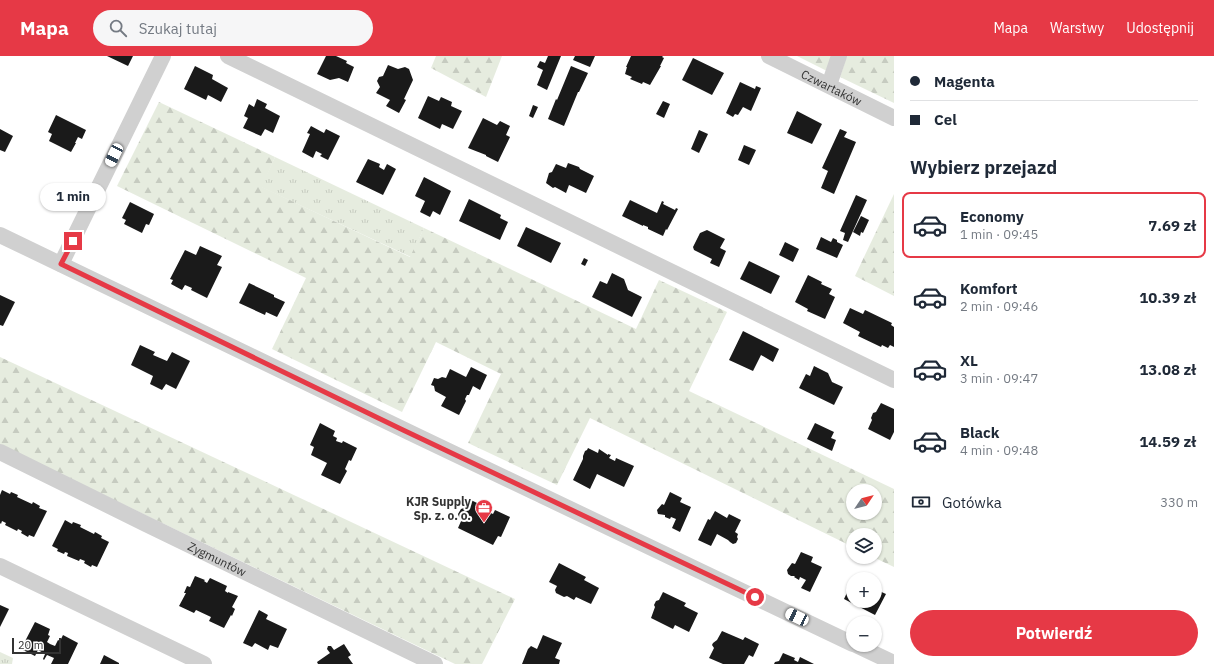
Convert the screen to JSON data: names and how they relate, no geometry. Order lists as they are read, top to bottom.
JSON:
{
  "streets": {
    "street": ["Czwartaków", "Zygmuntów"]
  },
  "places": {
    "office": ["KJR Supply Sp. z. o. o."]
  },
  "scale_bar": "20 m",
  "north": "top right",
  "page": {
    "header": "Mapa",
    "search": "Szukaj tutaj",
    "nav": ["Mapa", "Warstwy", "Udostępnij"],
    "banner": ["Magenta", "Cel"],
    "heading": "Wybierz przejazd",
    "bubble": "1 min",
    "list": [
      {
        "name": "Economy",
        "note": "1 min · 09:45",
        "value": "7.69 zł"
      },
      {
        "name": "Komfort",
        "note": "2 min · 09:46",
        "value": "10.39 zł"
      },
      {
        "name": "XL",
        "note": "3 min · 09:47",
        "value": "13.08 zł"
      },
      {
        "name": "Black",
        "note": "4 min · 09:48",
        "value": "14.59 zł"
      }
    ],
    "pay": ["Gotówka", "330 m"],
    "map_buttons": ["+", "−"],
    "buttons": "Potwierdź",
    "scale": "20 m"
  }
}
